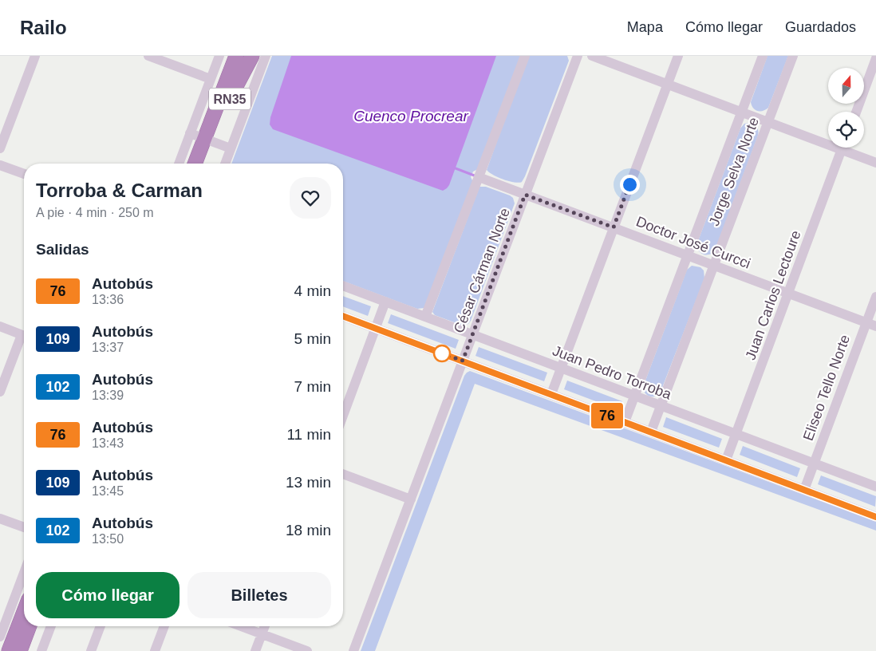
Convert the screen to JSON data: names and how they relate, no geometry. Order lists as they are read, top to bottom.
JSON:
{
  "streets": {
    "highway": ["RN35"],
    "street": [
      "Jorge Selva Norte",
      "Doctor José Curcci",
      "César Cárman Norte",
      "Juan Carlos Lectoure",
      "Juan Pedro Torroba",
      "Eliseo Tello Norte"
    ]
  },
  "crossings": [
    ["Jorge Selva Norte", "Doctor José Curcci"],
    ["Jorge Selva Norte", "Juan Pedro Torroba"],
    ["Doctor José Curcci", "César Cárman Norte"],
    ["Doctor José Curcci", "Juan Carlos Lectoure"],
    ["Doctor José Curcci", "Eliseo Tello Norte"],
    ["César Cárman Norte", "Juan Pedro Torroba"],
    ["Juan Carlos Lectoure", "Juan Pedro Torroba"],
    ["Juan Pedro Torroba", "Eliseo Tello Norte"]
  ],
  "water": ["Cuenco Procrear"],
  "lines": ["bus line 76"],
  "north": "top",
  "page": {
    "header": "Railo",
    "nav": ["Mapa", "Cómo llegar", "Guardados"],
    "on_map": "76",
    "heading": [
      ["Torroba & Carman", "A pie · 4 min · 250 m"],
      "Salidas"
    ],
    "list": [
      {
        "mark": "76",
        "name": "Autobús",
        "note": "13:36",
        "value": "4 min"
      },
      {
        "mark": "109",
        "name": "Autobús",
        "note": "13:37",
        "value": "5 min"
      },
      {
        "mark": "102",
        "name": "Autobús",
        "note": "13:39",
        "value": "7 min"
      },
      {
        "mark": "76",
        "name": "Autobús",
        "note": "13:43",
        "value": "11 min"
      },
      {
        "mark": "109",
        "name": "Autobús",
        "note": "13:45",
        "value": "13 min"
      },
      {
        "mark": "102",
        "name": "Autobús",
        "note": "13:50",
        "value": "18 min"
      }
    ],
    "buttons": ["Cómo llegar", "Billetes"]
  }
}
